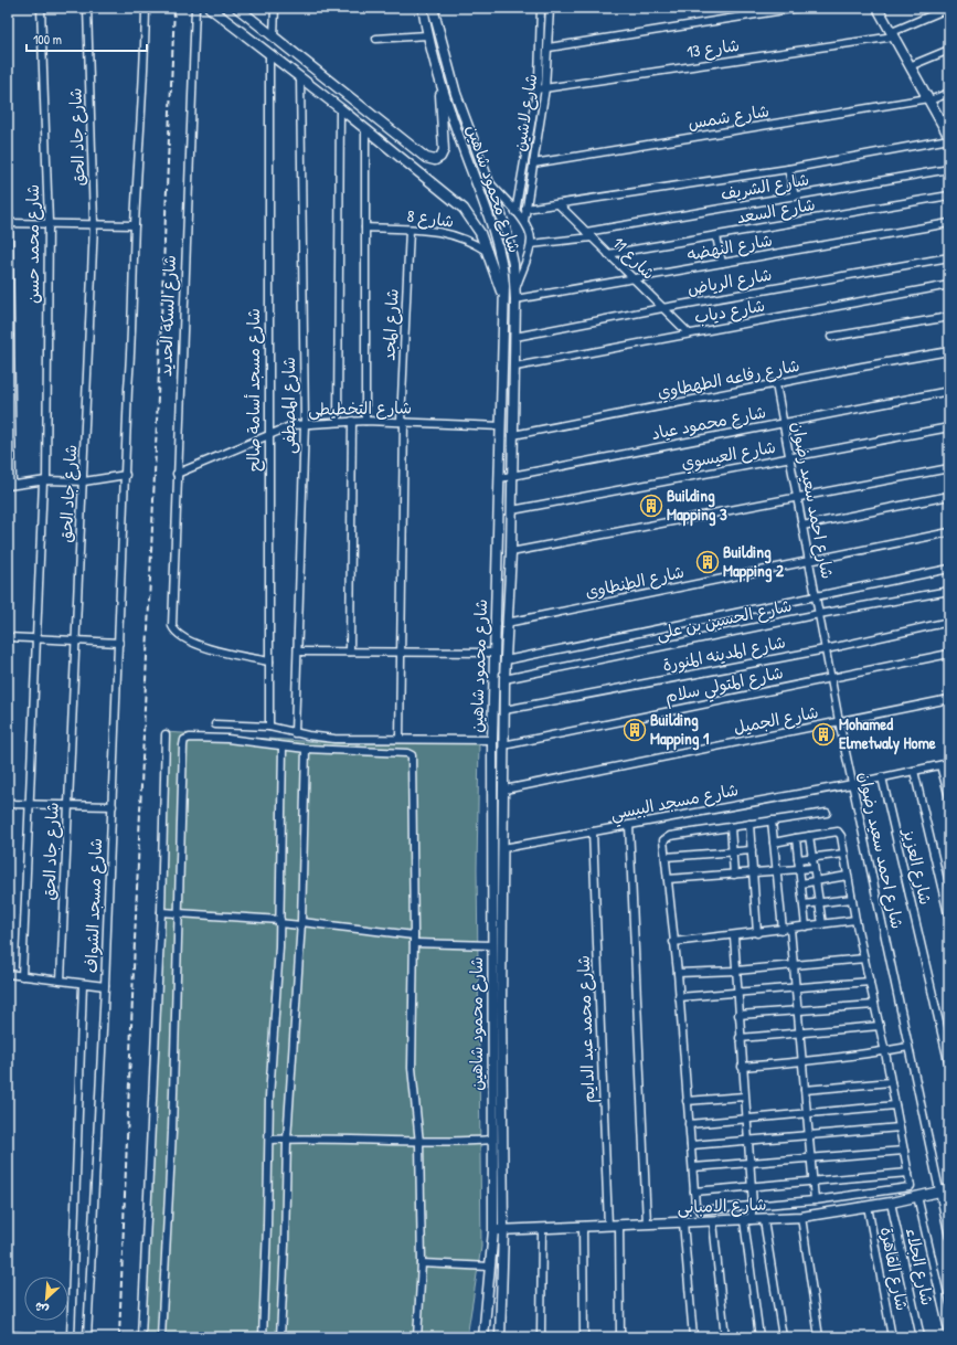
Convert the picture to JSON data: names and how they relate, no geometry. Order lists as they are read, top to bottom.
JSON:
{
  "streets": {
    "main road": ["شارع محمود شاهين", "شارع الامبابى"],
    "street": [
      "شارع 13",
      "شارع لاشين",
      "شارع شمس",
      "شارع جاد الحق",
      "شارع الشريف",
      "شارع السعد",
      "شارع 8",
      "شارع محمد حسن",
      "شارع النهضه",
      "شارع 11",
      "شارع الرياض",
      "شارع دياب",
      "شارع السكة الحديد",
      "شارع المجد",
      "شارع رفاعه الطهطاوي",
      "شارع مسجد أسامة صالح",
      "شارع المصطفى",
      "شارع التخطيطى",
      "شارع محمود عياد",
      "شارع العيسوي",
      "شارع احمد سعيد رضوان",
      "شارع الطنطاوى",
      "شارع الحسين بن على",
      "شارع المدينه المنورة",
      "شارع المتولي سلام",
      "شارع الجميل",
      "شارع مسجد البيسي",
      "شارع العزيز",
      "شارع مسجد الشواف",
      "شارع محمد عبد الدايم",
      "شارع الجلاء",
      "شارع القاهرة"
    ]
  },
  "crossings": [
    ["شارع 13", "شارع لاشين"],
    ["شارع لاشين", "شارع شمس"],
    ["شارع الشريف", "شارع 11"],
    ["شارع محمود شاهين", "شارع النهضه"],
    ["شارع محمود شاهين", "شارع الرياض"],
    ["شارع محمود شاهين", "شارع دياب"],
    ["شارع محمود شاهين", "شارع رفاعه الطهطاوي"],
    ["شارع محمود شاهين", "شارع التخطيطى"],
    ["شارع محمود شاهين", "شارع محمود عياد"],
    ["شارع محمود شاهين", "شارع العيسوي"],
    ["شارع محمود شاهين", "شارع الطنطاوى"],
    ["شارع محمود شاهين", "شارع الحسين بن على"],
    ["شارع محمود شاهين", "شارع المدينه المنورة"],
    ["شارع محمود شاهين", "شارع المتولي سلام"],
    ["شارع محمود شاهين", "شارع الجميل"],
    ["شارع محمود شاهين", "شارع مسجد البيسي"],
    ["شارع محمود شاهين", "شارع الامبابى"],
    ["شارع السعد", "شارع 11"],
    ["شارع 8", "شارع المجد"],
    ["شارع النهضه", "شارع 11"],
    ["شارع 11", "شارع الرياض"],
    ["شارع 11", "شارع دياب"],
    ["شارع السكة الحديد", "شارع مسجد أسامة صالح"],
    ["شارع السكة الحديد", "شارع التخطيطى"],
    ["شارع المجد", "شارع التخطيطى"],
    ["شارع رفاعه الطهطاوي", "شارع احمد سعيد رضوان"],
    ["شارع مسجد أسامة صالح", "شارع التخطيطى"],
    ["شارع المصطفى", "شارع التخطيطى"],
    ["شارع محمود عياد", "شارع احمد سعيد رضوان"],
    ["شارع العيسوي", "شارع احمد سعيد رضوان"],
    ["شارع احمد سعيد رضوان", "شارع الطنطاوى"],
    ["شارع احمد سعيد رضوان", "شارع الحسين بن على"],
    ["شارع احمد سعيد رضوان", "شارع المدينه المنورة"],
    ["شارع احمد سعيد رضوان", "شارع المتولي سلام"],
    ["شارع احمد سعيد رضوان", "شارع الجميل"],
    ["شارع احمد سعيد رضوان", "شارع مسجد البيسي"],
    ["شارع احمد سعيد رضوان", "شارع الامبابى"],
    ["شارع مسجد البيسي", "شارع العزيز"],
    ["شارع مسجد البيسي", "شارع محمد عبد الدايم"],
    ["شارع محمد عبد الدايم", "شارع الامبابى"],
    ["شارع الامبابى", "شارع الجلاء"],
    ["شارع الامبابى", "شارع القاهرة"]
  ],
  "places": {
    "building": [
      "Building Mapping 3",
      "Building Mapping 2",
      "Building Mapping 1",
      "Mohamed Elmetwaly Home"
    ]
  },
  "scale_bar": "100 m",
  "north": "bottom left"
}
